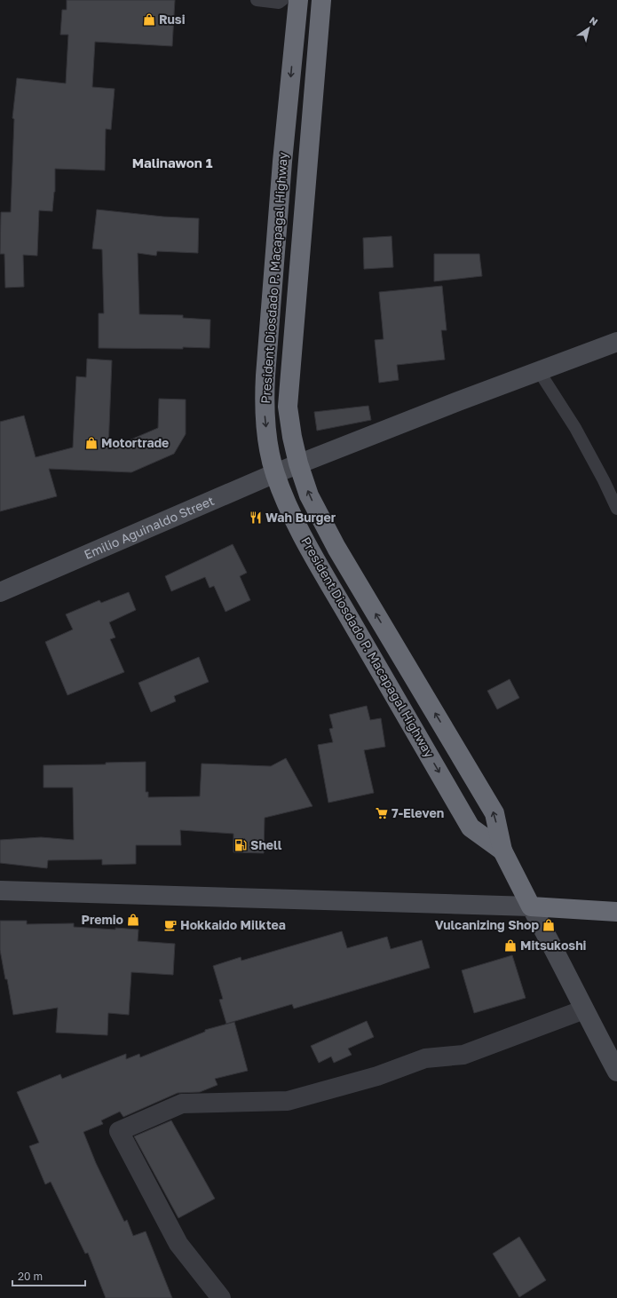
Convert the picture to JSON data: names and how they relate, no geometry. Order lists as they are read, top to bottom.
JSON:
{
  "streets": {
    "highway": ["President Diosdado P. Macapagal Highway"],
    "street": ["Emilio Aguinaldo Street"]
  },
  "crossings": [
    ["President Diosdado P. Macapagal Highway", "Emilio Aguinaldo Street"]
  ],
  "districts": ["Malinawon 1"],
  "places": {
    "shop": [
      "Rusi",
      "Motortrade",
      "Premio",
      "Vulcanizing Shop",
      "Mitsukoshi"
    ],
    "restaurant": ["Wah Burger"],
    "supermarket": ["7-Eleven"],
    "fuel station": ["Shell"],
    "cafe": ["Hokkaido Milktea"]
  },
  "scale_bar": "20 m",
  "north": "top right"
}
